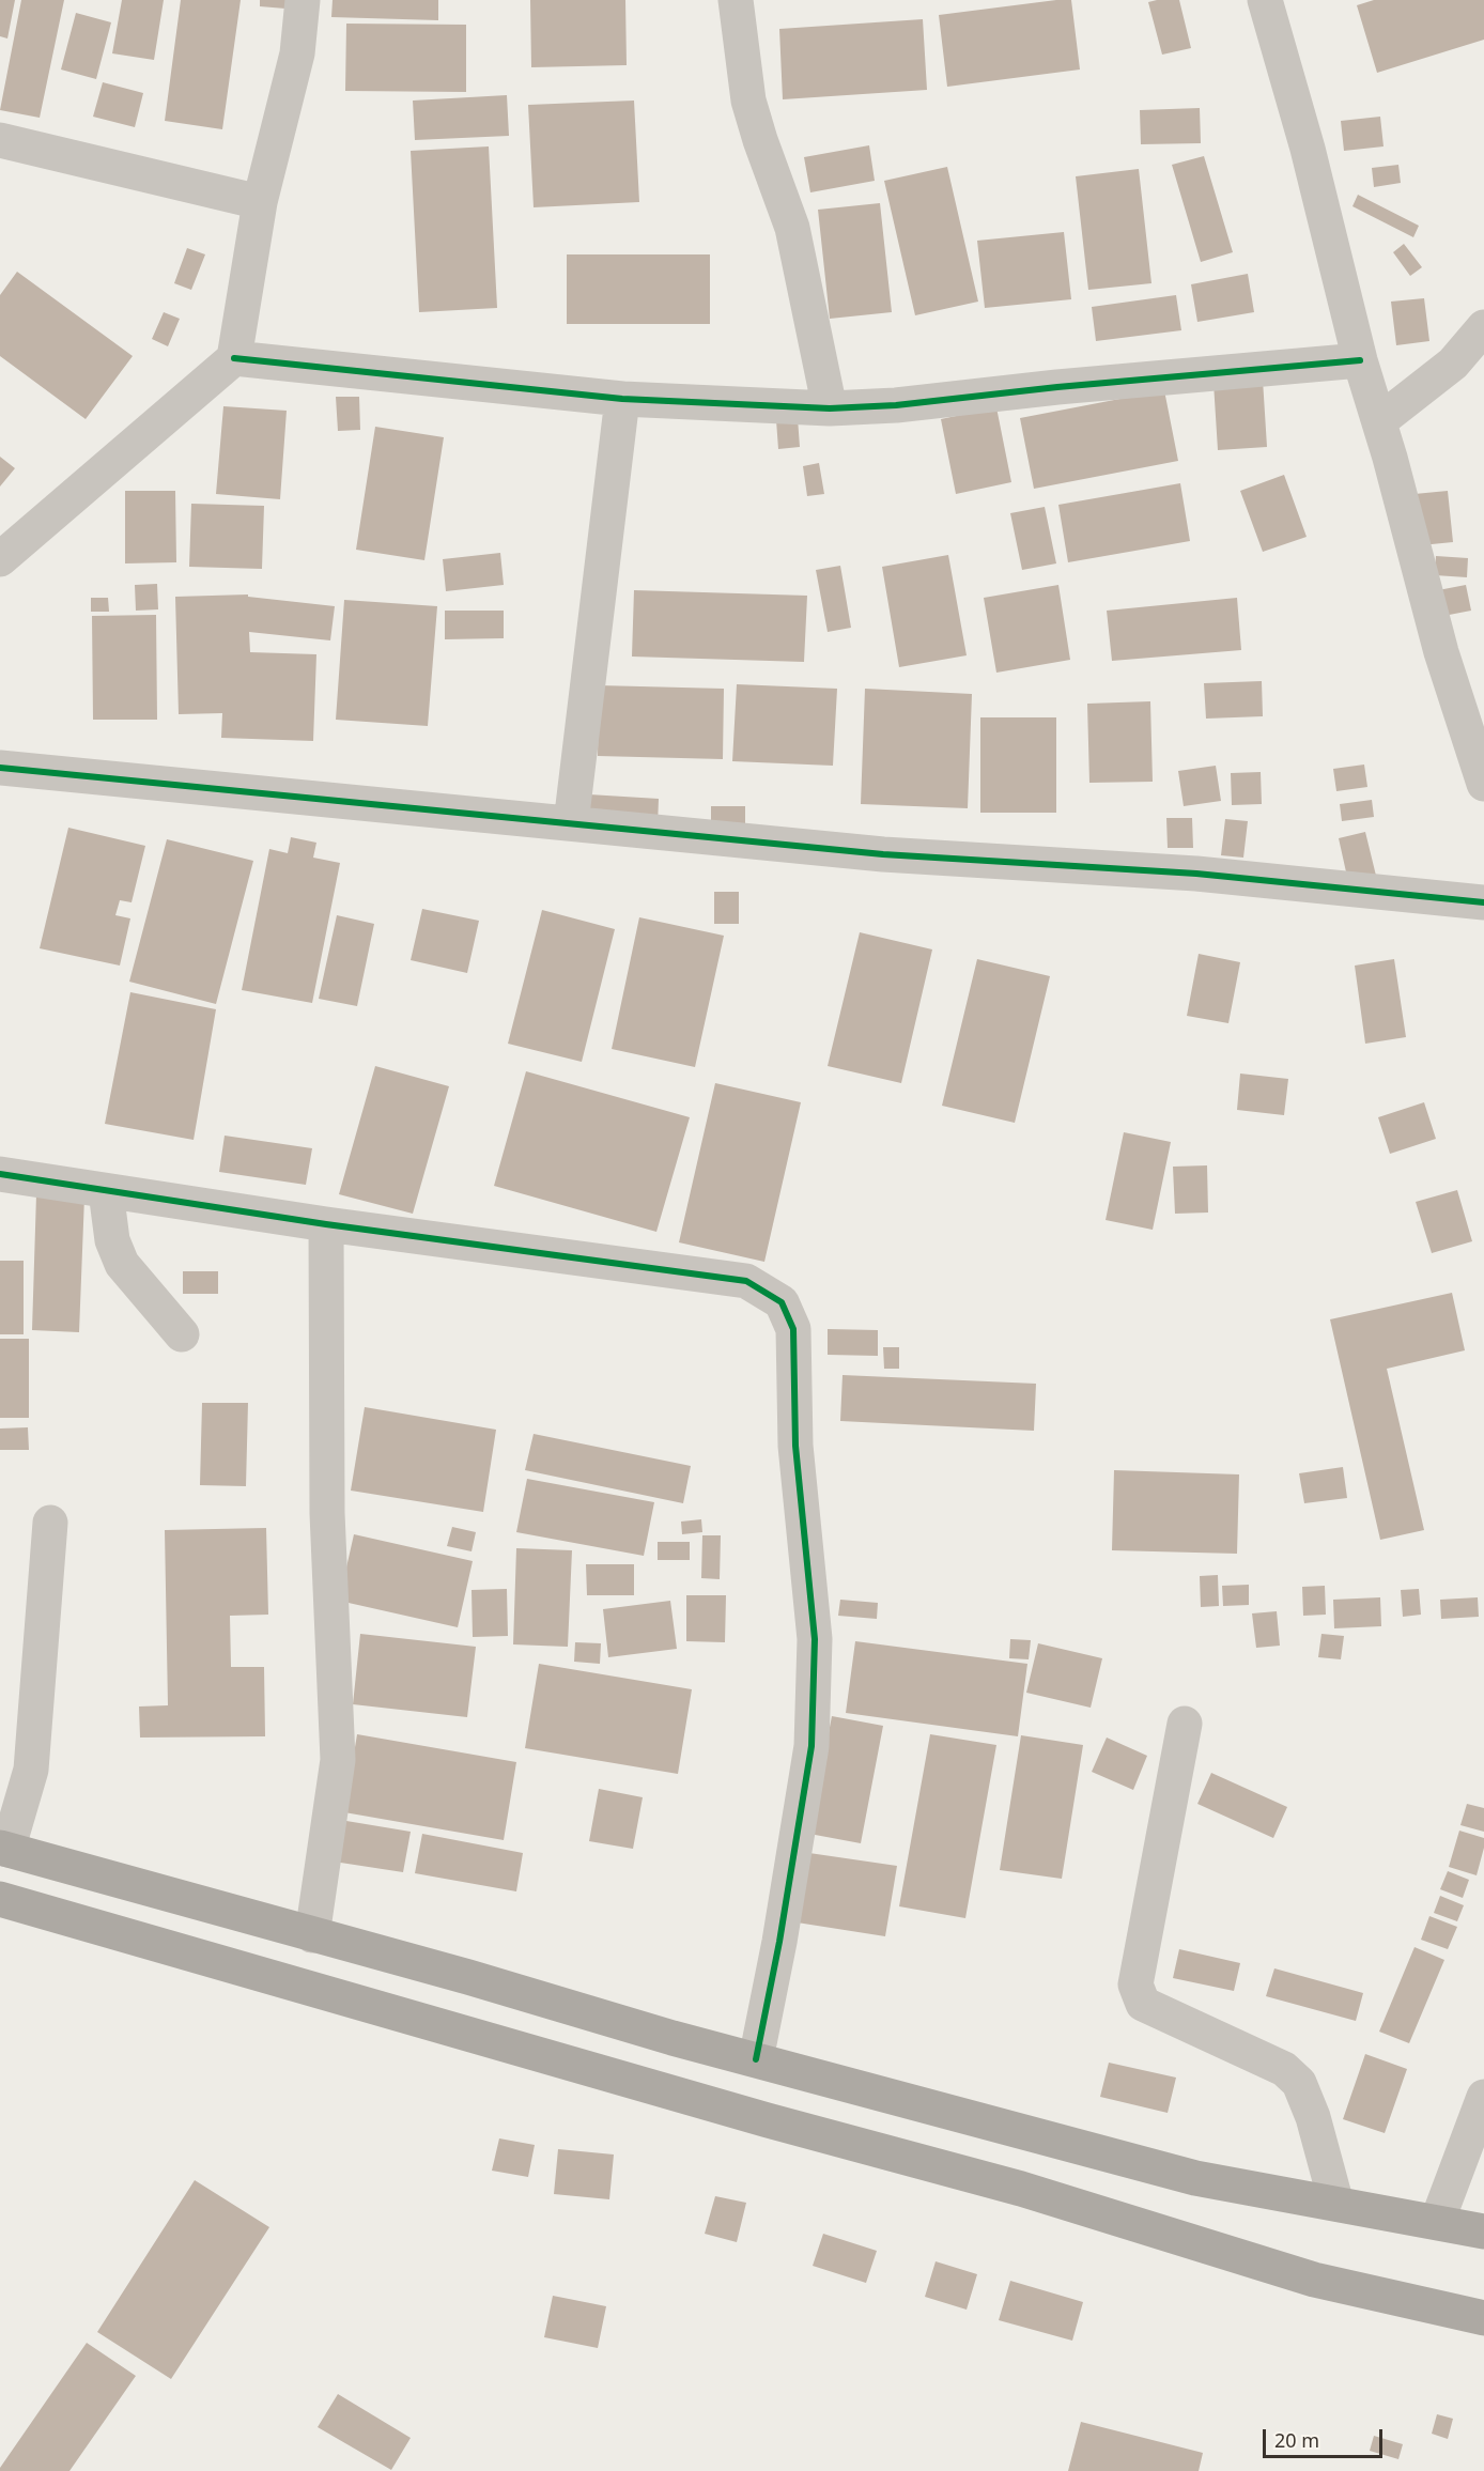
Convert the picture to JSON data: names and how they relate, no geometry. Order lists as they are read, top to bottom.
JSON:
{
  "scale_bar": "20 m"
}
